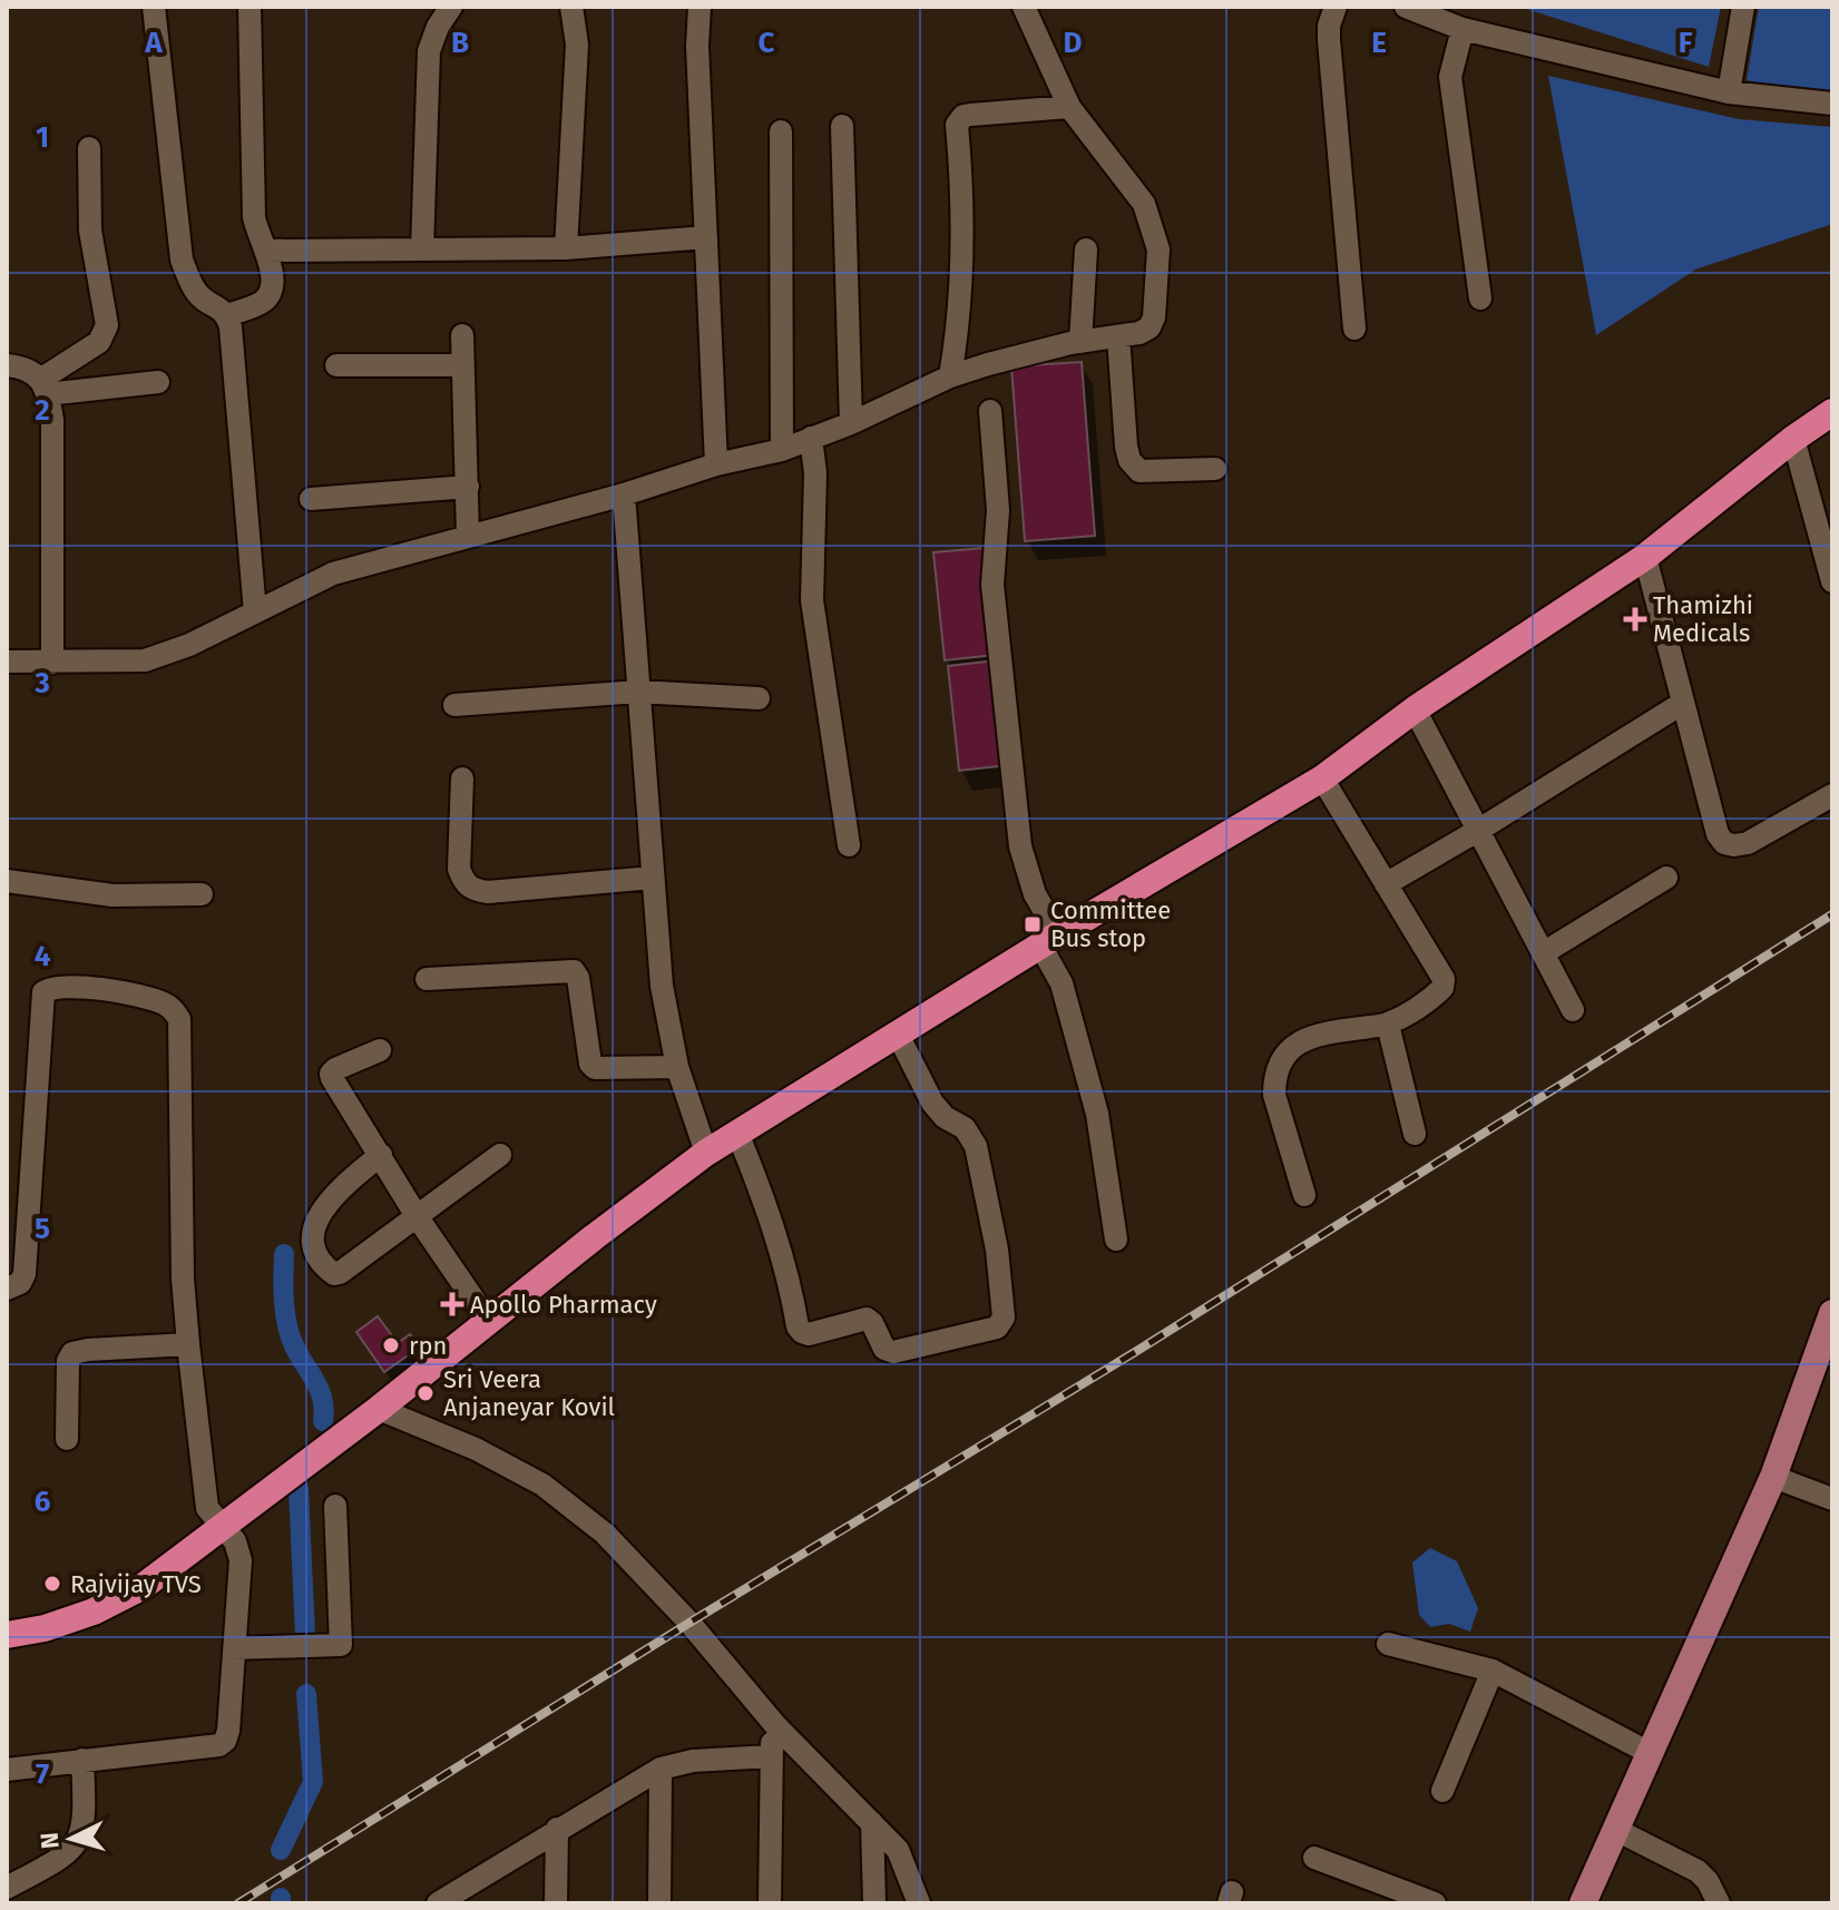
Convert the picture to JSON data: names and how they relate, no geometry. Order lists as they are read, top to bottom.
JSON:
{
  "places": {
    "health": ["Thamizhi Medicals", "Apollo Pharmacy"],
    "transit": ["Committee Bus stop"],
    "other": ["rpn", "Sri Veera Anjaneyar Kovil", "Rajvijay TVS"]
  },
  "north": "left",
  "grid": {
    "columns": [
      "A",
      "B",
      "C",
      "D",
      "E",
      "F"
    ],
    "rows": [
      "1",
      "2",
      "3",
      "4",
      "5",
      "6",
      "7"
    ]
  }
}
